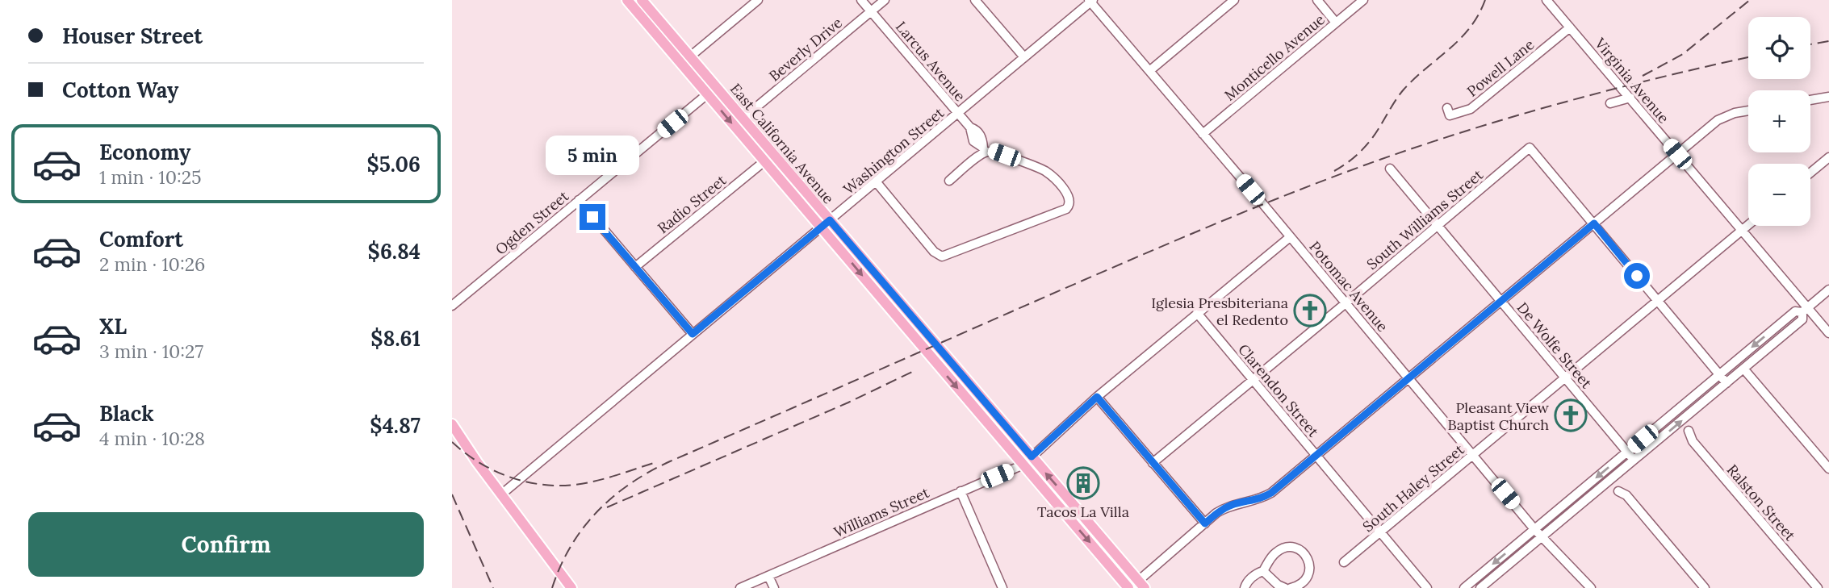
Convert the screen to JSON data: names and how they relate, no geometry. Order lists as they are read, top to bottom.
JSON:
{
  "streets": {
    "main road": ["East California Avenue"],
    "street": [
      "Beverly Drive",
      "Monticello Avenue",
      "Larcus Avenue",
      "Powell Lane",
      "Virginia Avenue",
      "Washington Street",
      "Radio Street",
      "South Williams Street",
      "Ogden Street",
      "Potomac Avenue",
      "De Wolfe Street",
      "Clarendon Street",
      "South Haley Street",
      "Ralston Street",
      "Williams Street"
    ]
  },
  "crossings": [
    ["Beverly Drive", "Larcus Avenue"],
    ["Beverly Drive", "East California Avenue"],
    ["Monticello Avenue", "Potomac Avenue"],
    ["Larcus Avenue", "Washington Street"],
    ["Powell Lane", "Virginia Avenue"],
    ["Virginia Avenue", "South Haley Street"],
    ["East California Avenue", "Washington Street"],
    ["East California Avenue", "Radio Street"],
    ["East California Avenue", "Ogden Street"],
    ["East California Avenue", "Williams Street"],
    ["Washington Street", "Potomac Avenue"],
    ["South Williams Street", "Potomac Avenue"],
    ["South Williams Street", "De Wolfe Street"],
    ["South Williams Street", "Clarendon Street"],
    ["Potomac Avenue", "South Haley Street"],
    ["Potomac Avenue", "Williams Street"],
    ["De Wolfe Street", "South Haley Street"],
    ["Clarendon Street", "South Haley Street"],
    ["Clarendon Street", "Williams Street"]
  ],
  "places": {
    "church": ["Iglesia Presbiteriana el Redento", "Pleasant View Baptist Church"],
    "building": ["Tacos La Villa"]
  },
  "page": {
    "banner": ["Houser Street", "Cotton Way"],
    "map_buttons": ["+", "−"],
    "list": [
      {
        "name": "Economy",
        "note": "1 min · 10:25",
        "value": "$5.06"
      },
      {
        "name": "Comfort",
        "note": "2 min · 10:26",
        "value": "$6.84"
      },
      {
        "name": "XL",
        "note": "3 min · 10:27",
        "value": "$8.61"
      },
      {
        "name": "Black",
        "note": "4 min · 10:28",
        "value": "$4.87"
      }
    ],
    "bubble": "5 min",
    "buttons": "Confirm"
  }
}
